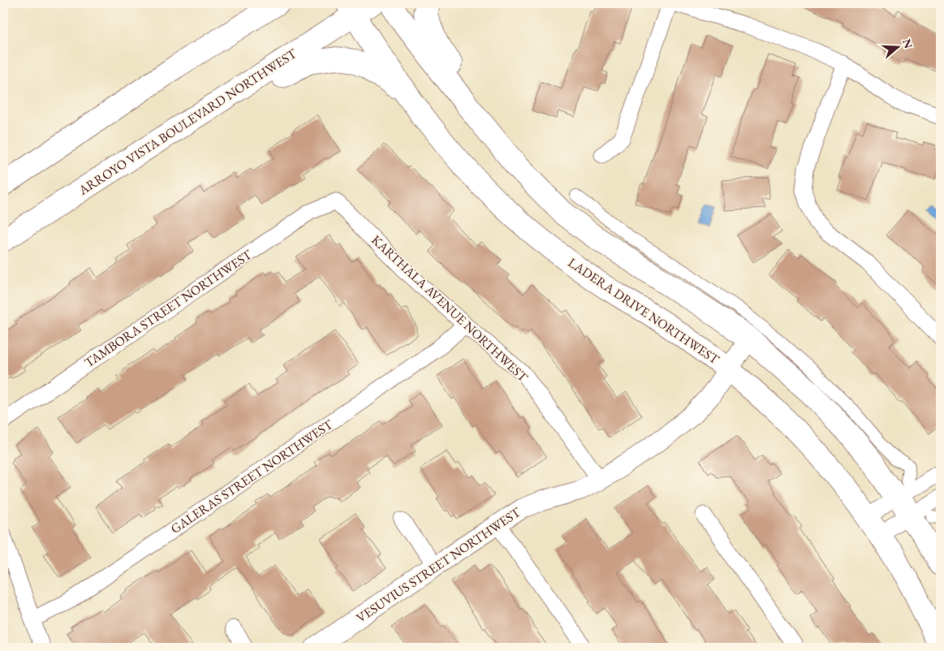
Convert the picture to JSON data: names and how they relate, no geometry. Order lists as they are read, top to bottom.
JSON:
{
  "streets": {
    "main road": ["ARROYO VISTA BOULEVARD NORTHWEST", "LADERA DRIVE NORTHWEST"],
    "street": [
      "TAMBORA STREET NORTHWEST",
      "KARTHALA AVENUE NORTHWEST",
      "GALERAS STREET NORTHWEST",
      "VESUVIUS STREET NORTHWEST"
    ]
  },
  "crossings": [
    ["ARROYO VISTA BOULEVARD NORTHWEST", "LADERA DRIVE NORTHWEST"],
    ["TAMBORA STREET NORTHWEST", "KARTHALA AVENUE NORTHWEST"],
    ["KARTHALA AVENUE NORTHWEST", "GALERAS STREET NORTHWEST"],
    ["KARTHALA AVENUE NORTHWEST", "VESUVIUS STREET NORTHWEST"],
    ["LADERA DRIVE NORTHWEST", "VESUVIUS STREET NORTHWEST"]
  ],
  "north": "right"
}
